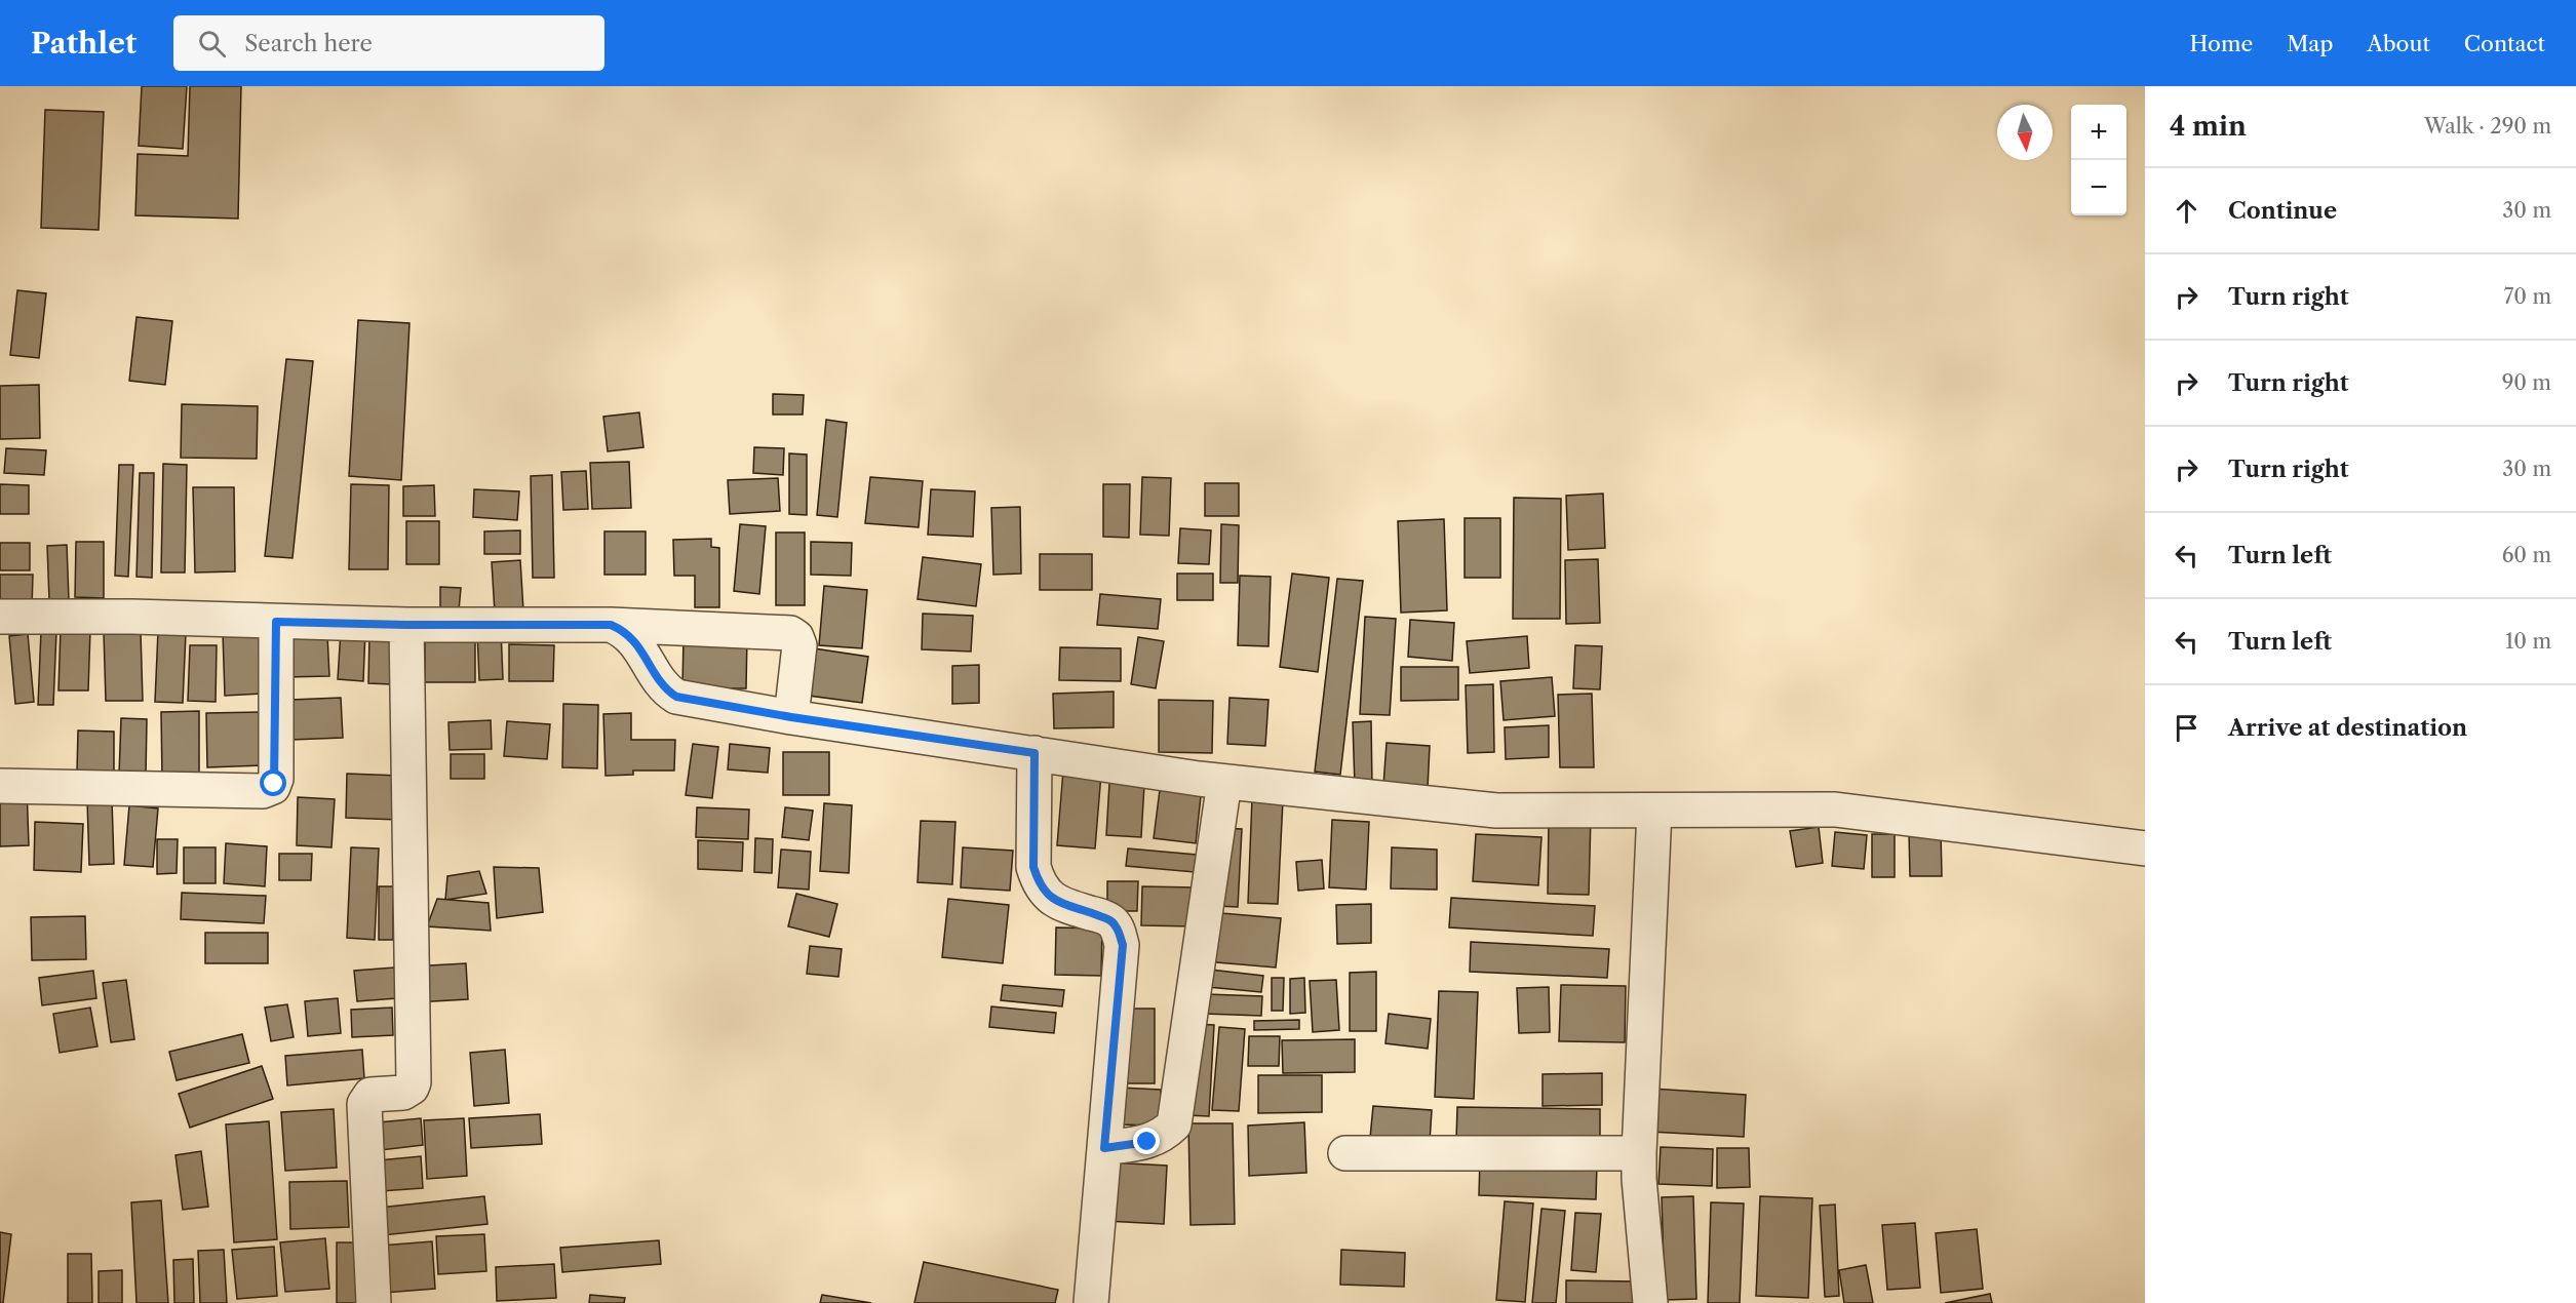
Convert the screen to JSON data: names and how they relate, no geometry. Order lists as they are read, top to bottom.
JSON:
{
  "north": "bottom",
  "page": {
    "header": "Pathlet",
    "search": "Search here",
    "nav": [
      "Home",
      "Map",
      "About",
      "Contact"
    ],
    "heading": ["4 min", "Walk · 290 m"],
    "map_buttons": ["+", "−"],
    "list": [
      ["Continue", "30 m"],
      ["Turn right", "70 m"],
      ["Turn right", "90 m"],
      ["Turn right", "30 m"],
      ["Turn left", "60 m"],
      ["Turn left", "10 m"],
      "Arrive at destination"
    ]
  }
}
